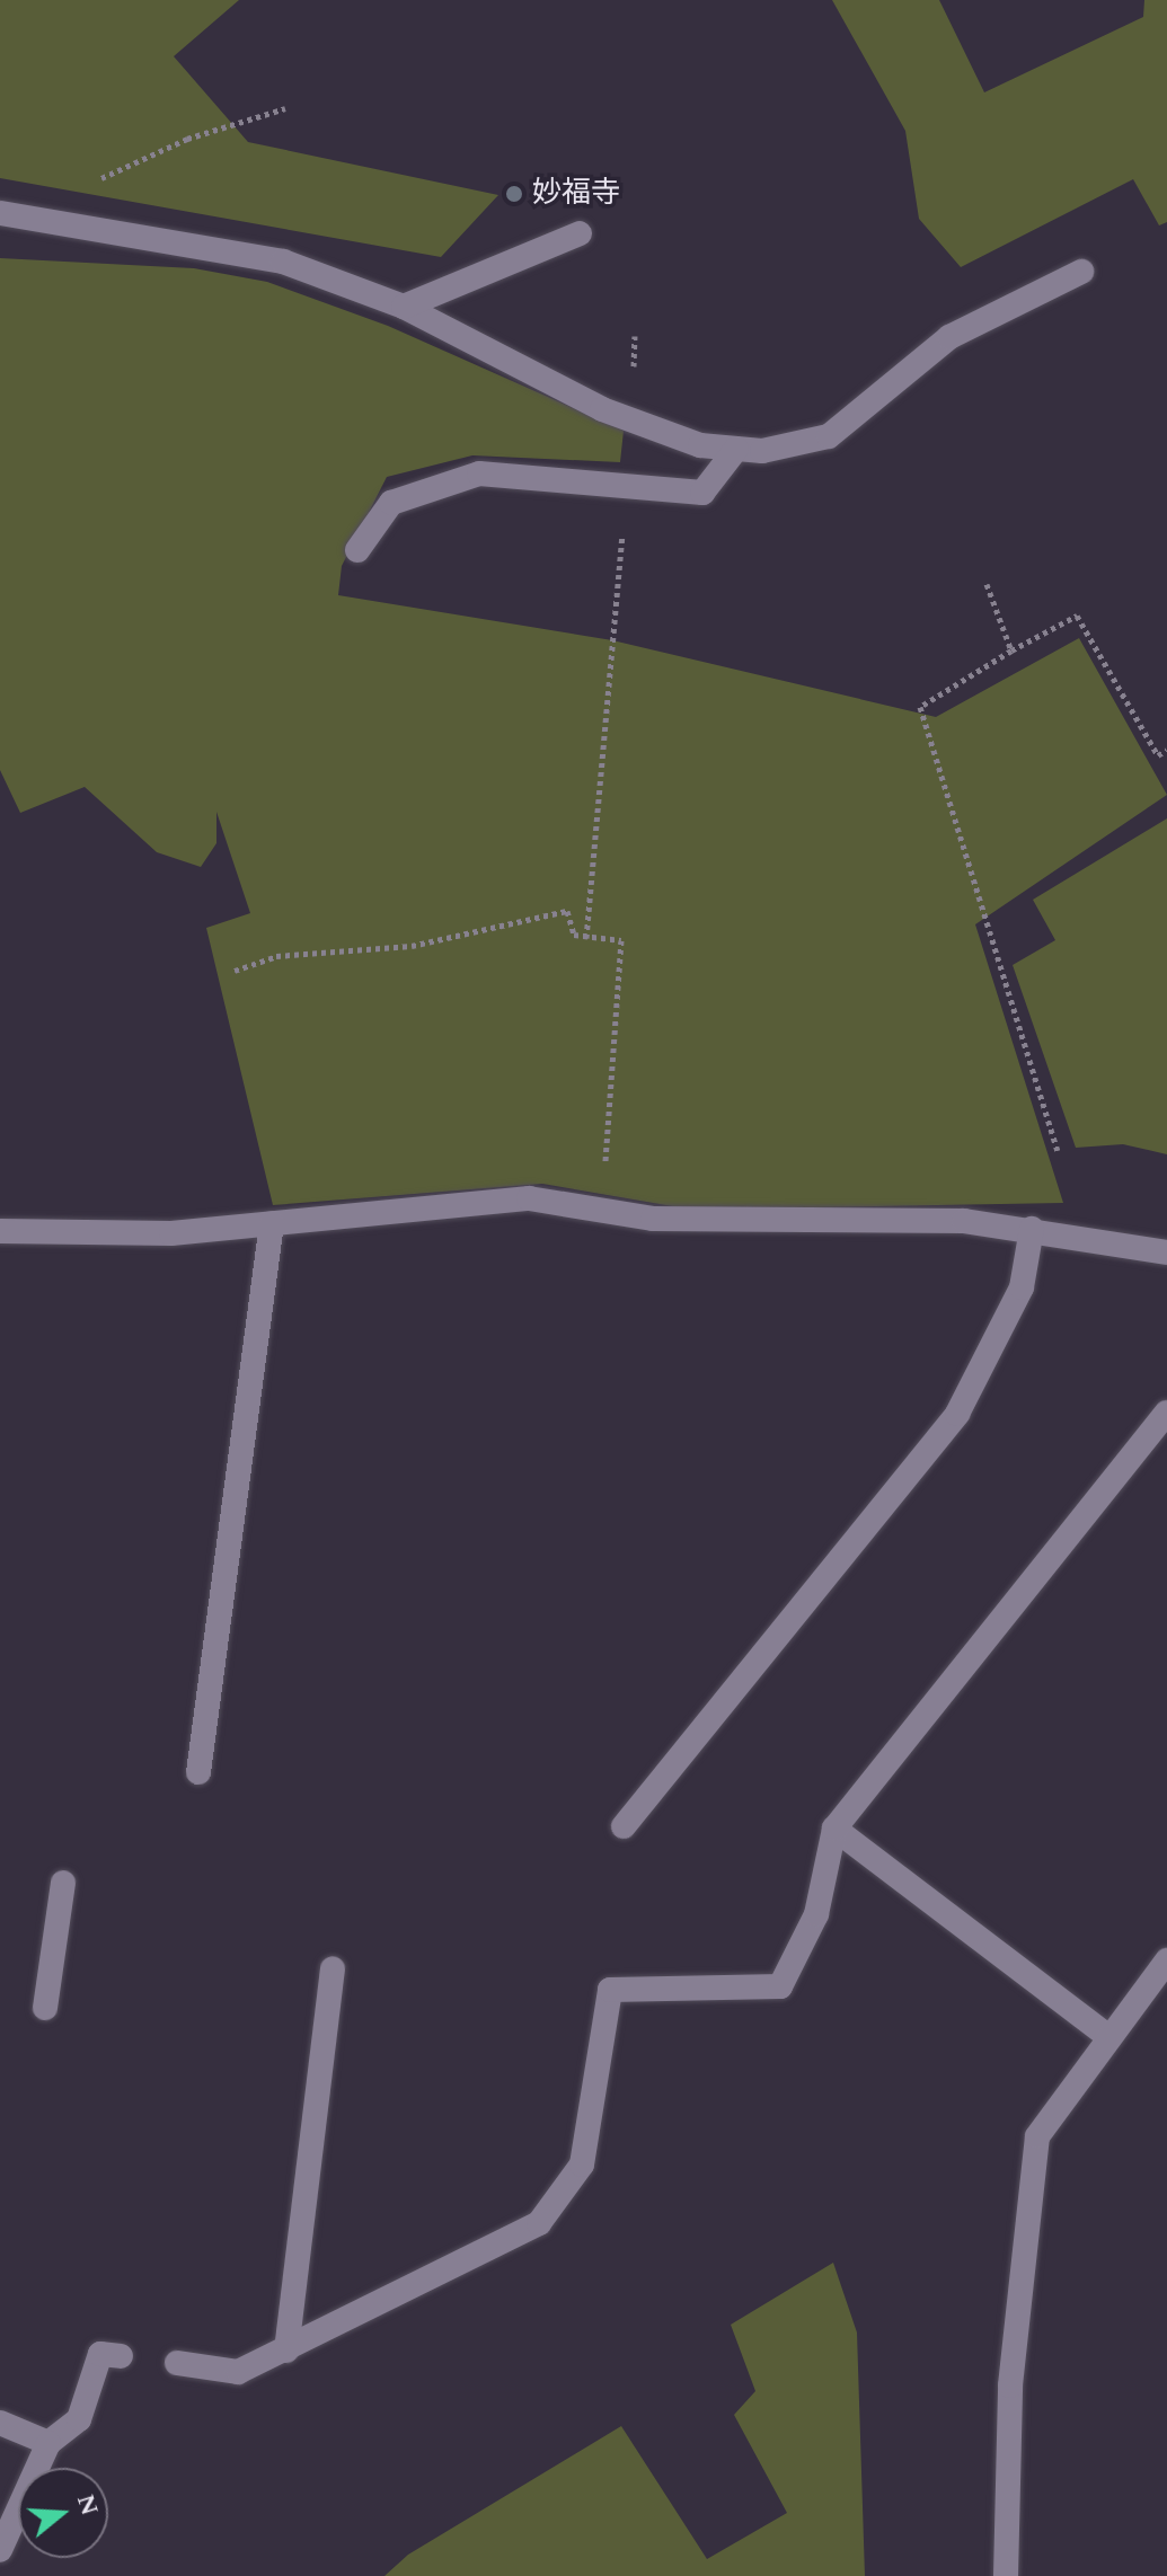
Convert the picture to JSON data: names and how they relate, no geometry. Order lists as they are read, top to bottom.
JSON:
{
  "places": ["妙福寺"],
  "north": "right"
}
